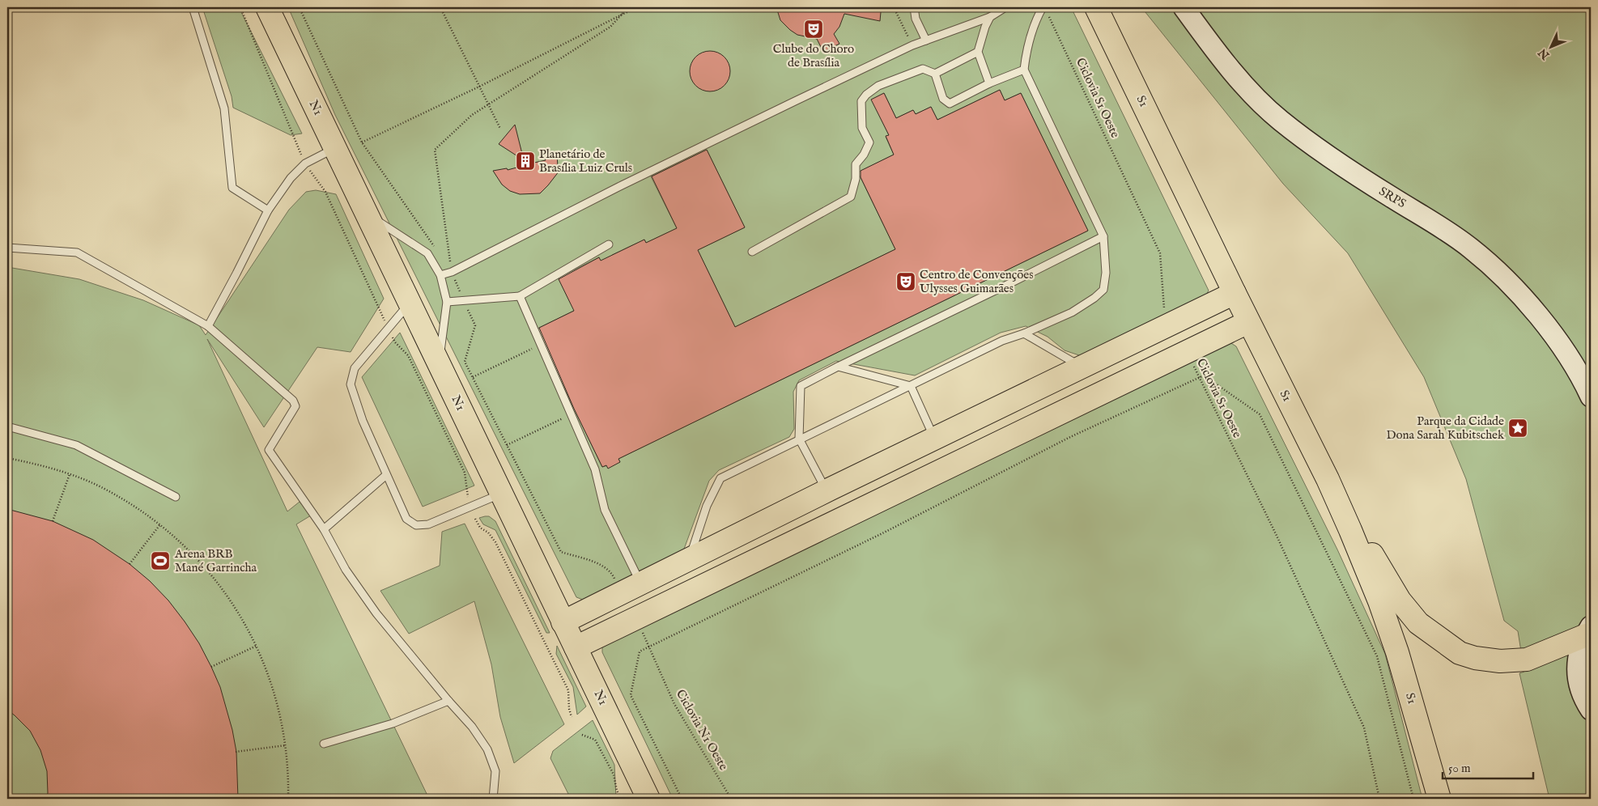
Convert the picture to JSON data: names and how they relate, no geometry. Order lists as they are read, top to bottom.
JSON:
{
  "streets": {
    "highway": ["S1", "N1"],
    "main road": ["SRPS"],
    "path": ["Ciclovia S1 Oeste", "Ciclovia N1 Oeste"]
  },
  "places": {
    "theatre": ["Clube do Choro de Brasília", "Centro de Convenções Ulysses Guimarães"],
    "building": ["Planetário de Brasília Luiz Cruls"],
    "place": ["Parque da Cidade Dona Sarah Kubitschek"],
    "sports": ["Arena BRB Mané Garrincha"]
  },
  "scale_bar": "50 m",
  "north": "bottom left"
}
